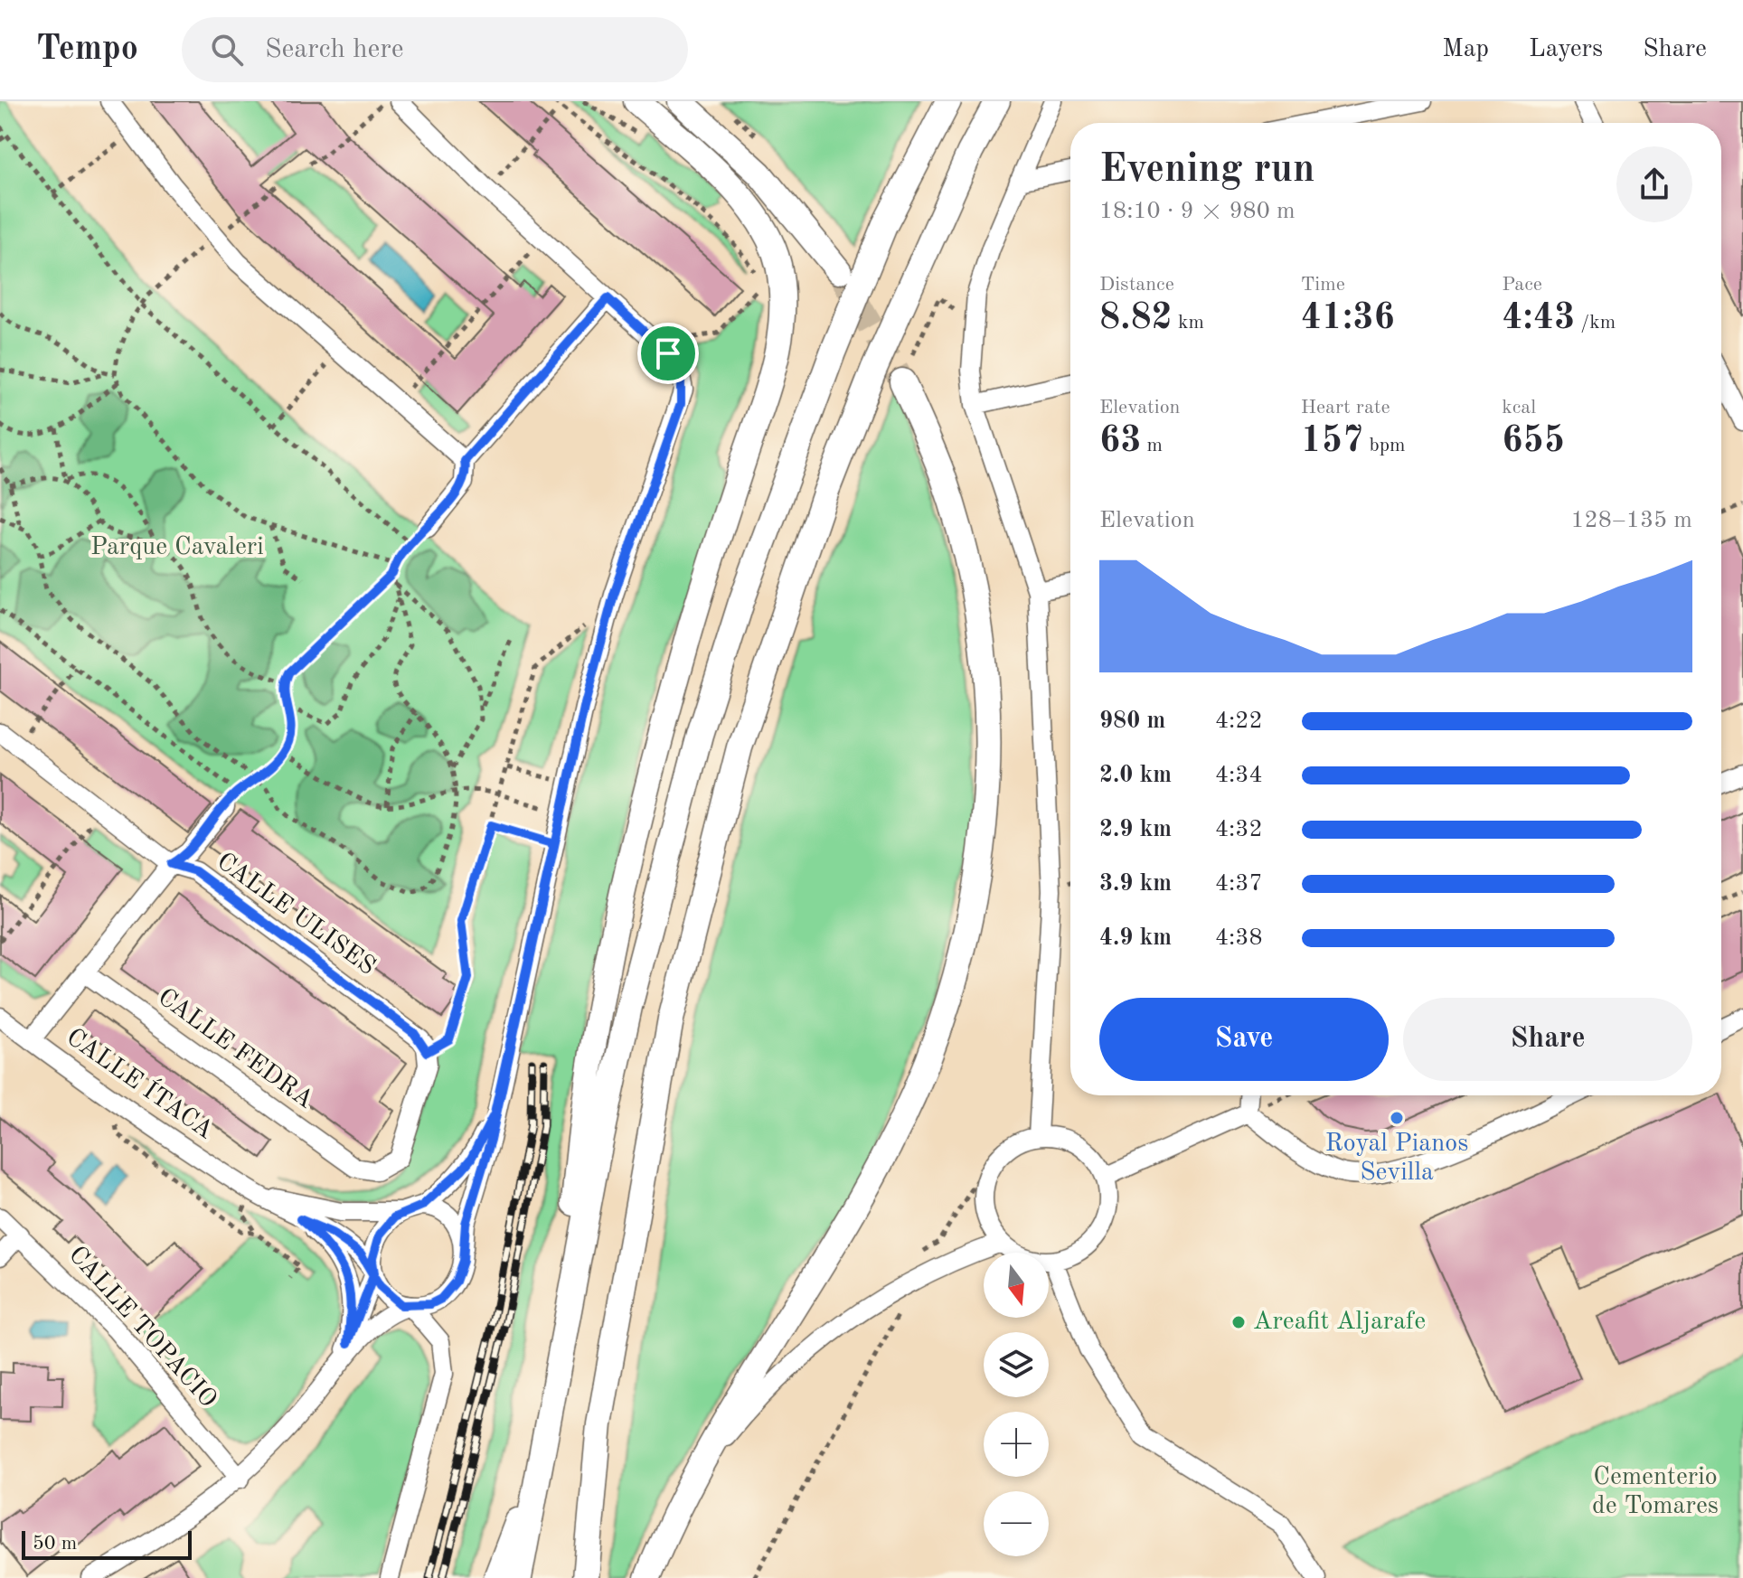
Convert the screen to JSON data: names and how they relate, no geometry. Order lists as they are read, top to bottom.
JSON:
{
  "streets": {
    "street": [
      "CALLE ULISES",
      "CALLE FEDRA",
      "CALLE ÍTACA",
      "CALLE TOPACIO"
    ]
  },
  "crossings": [
    ["CALLE ULISES", "CALLE FEDRA"]
  ],
  "parks": ["Parque Cavaleri", "Cementerio de Tomares"],
  "places": ["Royal Pianos Sevilla", "Areafit Aljarafe"],
  "scale_bar": "50 m",
  "north": "bottom",
  "page": {
    "header": "Tempo",
    "search": "Search here",
    "nav": ["Map", "Layers", "Share"],
    "heading": ["Evening run", "18:10 · 9 × 980 m"],
    "stats": [
      ["Distance", "8.82 km"],
      ["Time", "41:36"],
      ["Pace", "4:43 /km"],
      ["Elevation", "63 m"],
      ["Heart rate", "157 bpm"],
      ["kcal", "655"]
    ],
    "chart": ["Elevation", "128–135 m"],
    "list": [
      {
        "name": "980 m",
        "note": "4:22"
      },
      {
        "name": "2.0 km",
        "note": "4:34"
      },
      {
        "name": "2.9 km",
        "note": "4:32"
      },
      {
        "name": "3.9 km",
        "note": "4:37"
      },
      {
        "name": "4.9 km",
        "note": "4:38"
      }
    ],
    "buttons": ["Save", "Share"],
    "map_buttons": ["+", "−"],
    "scale": "50 m"
  }
}
